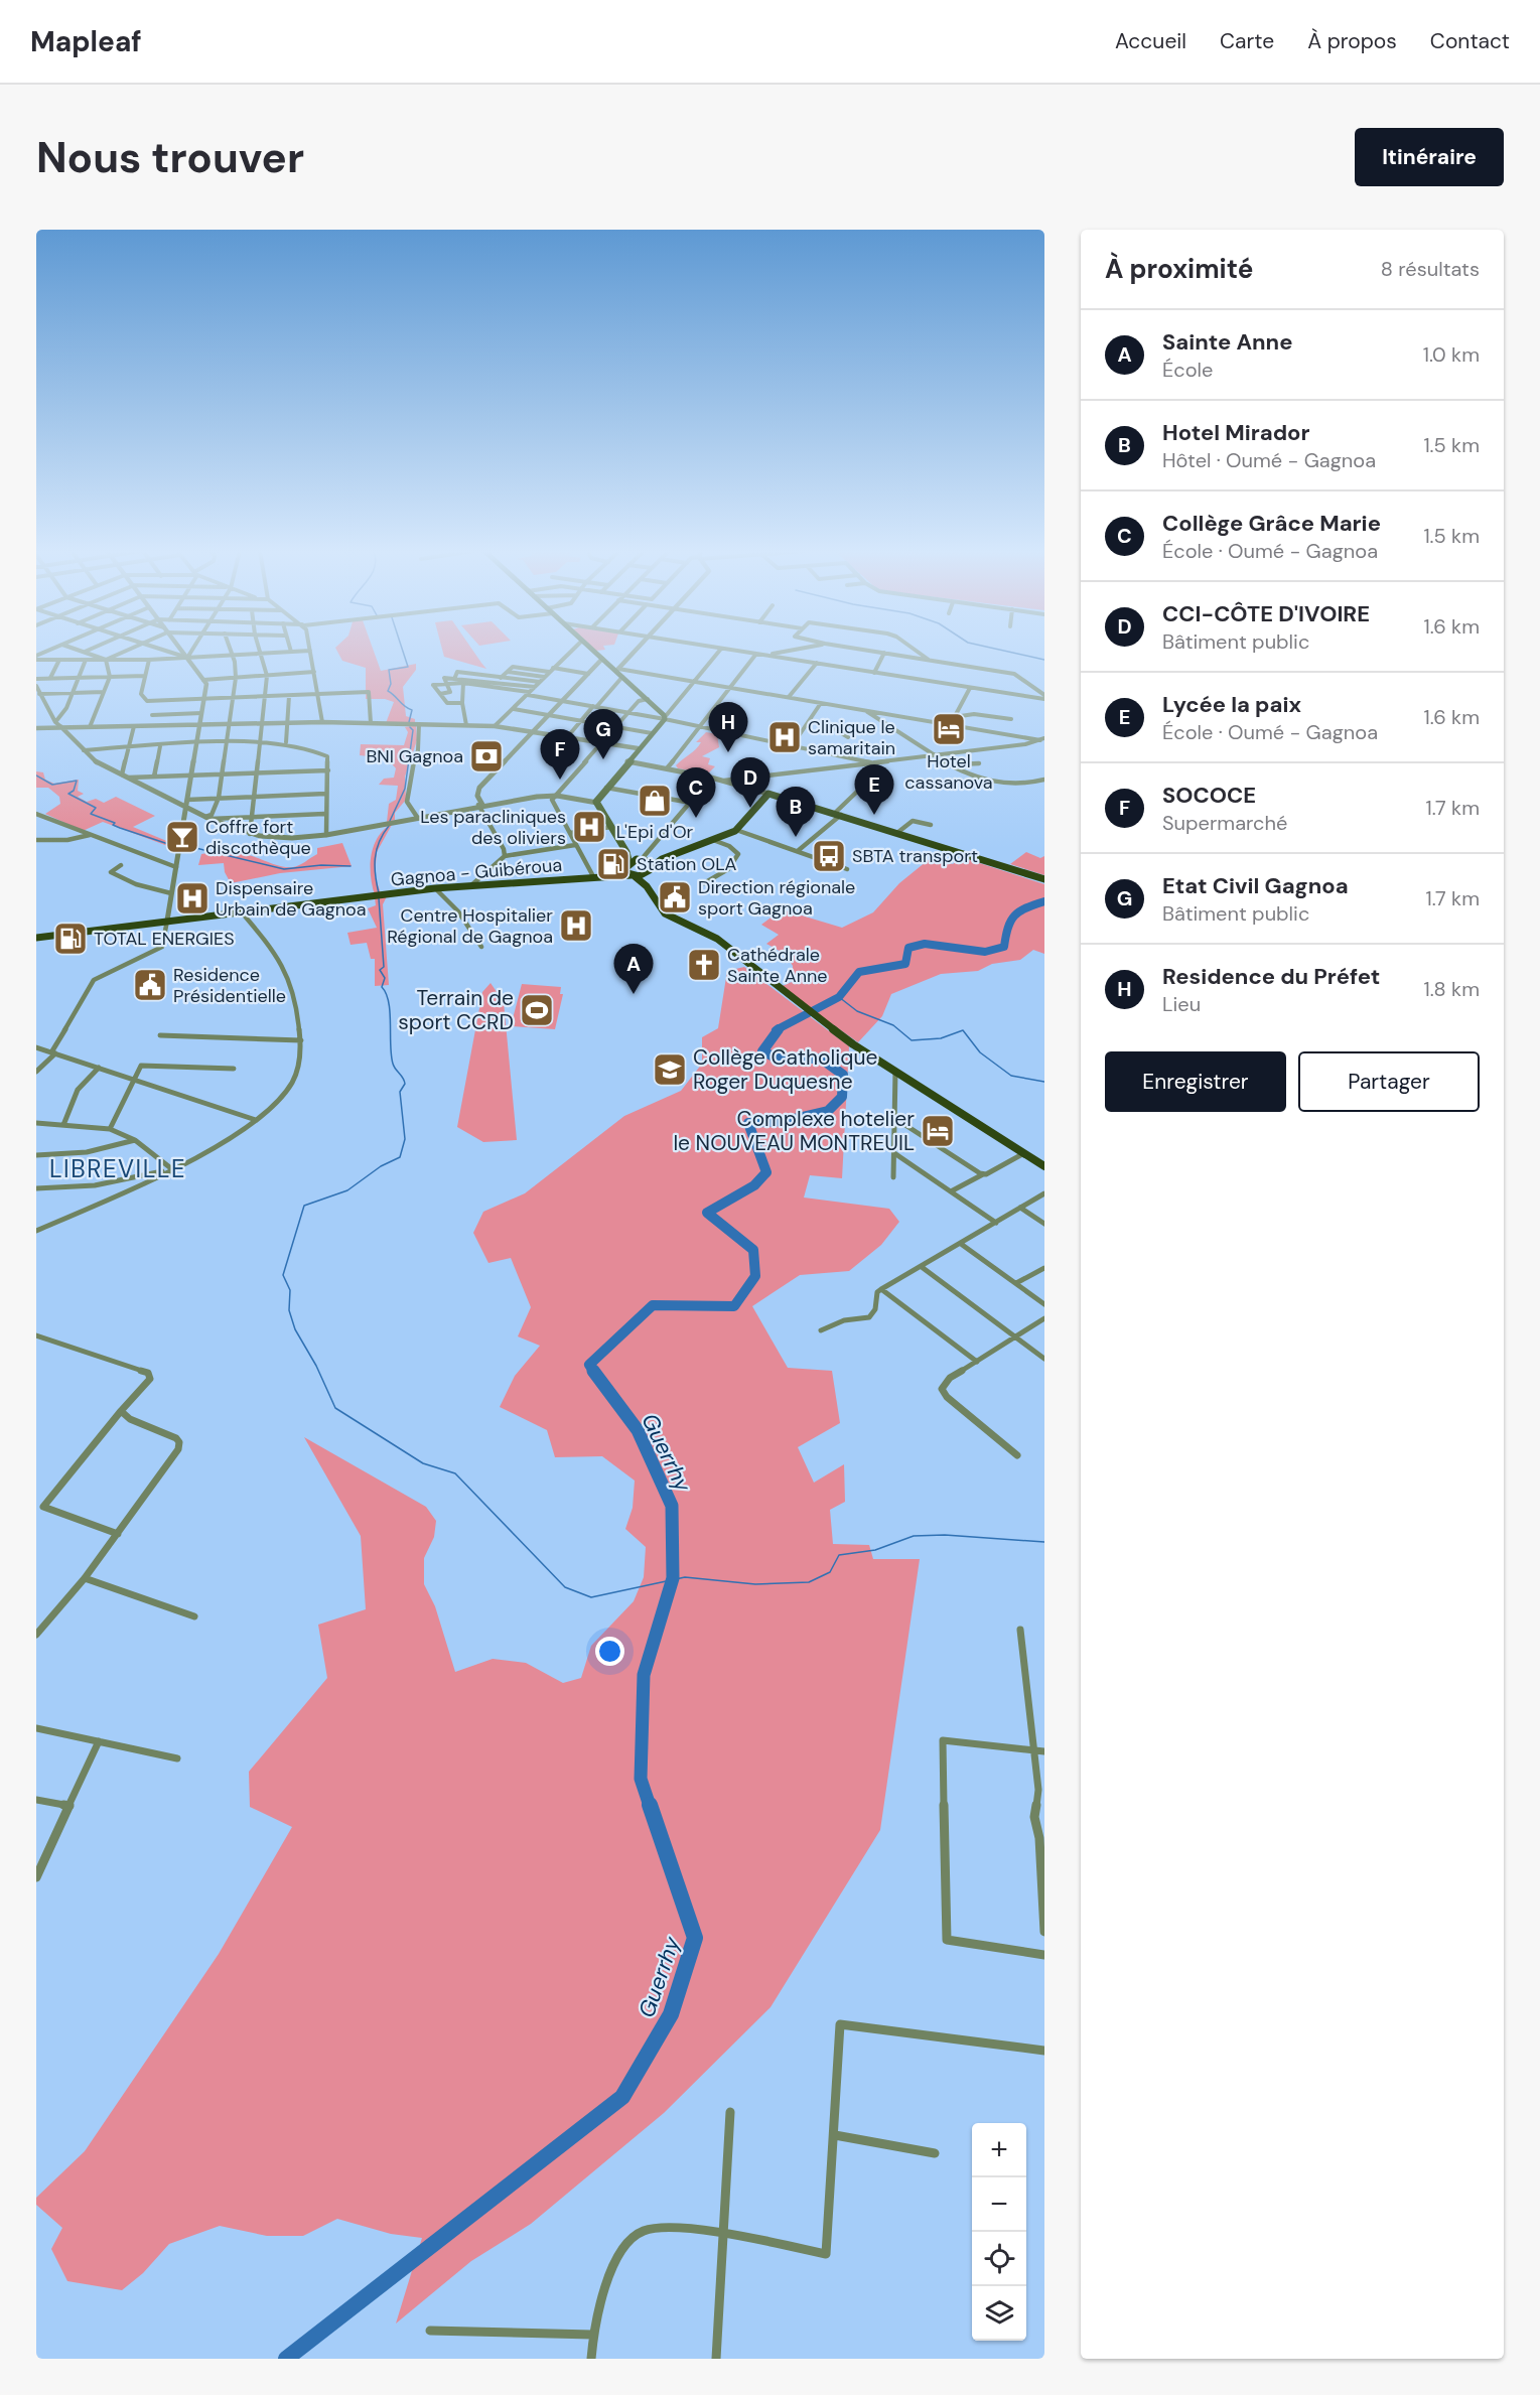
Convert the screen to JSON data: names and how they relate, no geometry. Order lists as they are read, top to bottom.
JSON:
{
  "streets": {
    "main road": ["Gagnoa - Guibéroua"]
  },
  "districts": ["LIBREVILLE"],
  "water": ["Guerrhy"],
  "places": {
    "hotel": ["Hotel cassanova", "Complexe hotelier le NOUVEAU MONTREUIL"],
    "hospital": [
      "Clinique le samaritain",
      "Les paracliniques des oliviers",
      "Dispensaire Urbain de Gagnoa",
      "Centre Hospitalier Régional de Gagnoa"
    ],
    "bank": ["BNI Gagnoa"],
    "shop": ["L'Epi d'Or"],
    "bar": ["Coffre fort discothèque"],
    "bus stop": ["SBTA transport"],
    "fuel station": ["Station OLA", "TOTAL ENERGIES"],
    "public building": ["Direction régionale sport Gagnoa", "Residence Présidentielle"],
    "church": ["Cathédrale Sainte Anne"],
    "sports": ["Terrain de sport CCRD"],
    "school or university": ["Collège Catholique Roger Duquesne"]
  },
  "page": {
    "header": "Mapleaf",
    "nav": [
      "Accueil",
      "Carte",
      "À propos",
      "Contact"
    ],
    "buttons": [
      "Itinéraire",
      ["Enregistrer", "Partager"]
    ],
    "title": "Nous trouver",
    "heading": ["À proximité", "8 résultats"],
    "list": [
      {
        "mark": "A",
        "name": "Sainte Anne",
        "note": "École",
        "value": "1.0 km"
      },
      {
        "mark": "B",
        "name": "Hotel Mirador",
        "note": "Hôtel · Oumé - Gagnoa",
        "value": "1.5 km"
      },
      {
        "mark": "C",
        "name": "Collège Grâce Marie",
        "note": "École · Oumé - Gagnoa",
        "value": "1.5 km"
      },
      {
        "mark": "D",
        "name": "CCI-CÔTE D'IVOIRE",
        "note": "Bâtiment public",
        "value": "1.6 km"
      },
      {
        "mark": "E",
        "name": "Lycée la paix",
        "note": "École · Oumé - Gagnoa",
        "value": "1.6 km"
      },
      {
        "mark": "F",
        "name": "SOCOCE",
        "note": "Supermarché",
        "value": "1.7 km"
      },
      {
        "mark": "G",
        "name": "Etat Civil Gagnoa",
        "note": "Bâtiment public",
        "value": "1.7 km"
      },
      {
        "mark": "H",
        "name": "Residence du Préfet",
        "note": "Lieu",
        "value": "1.8 km"
      }
    ],
    "pins": [
      "H",
      "G",
      "F",
      "D",
      "E",
      "C",
      "B",
      "A"
    ],
    "map_buttons": ["+", "−"]
  }
}
